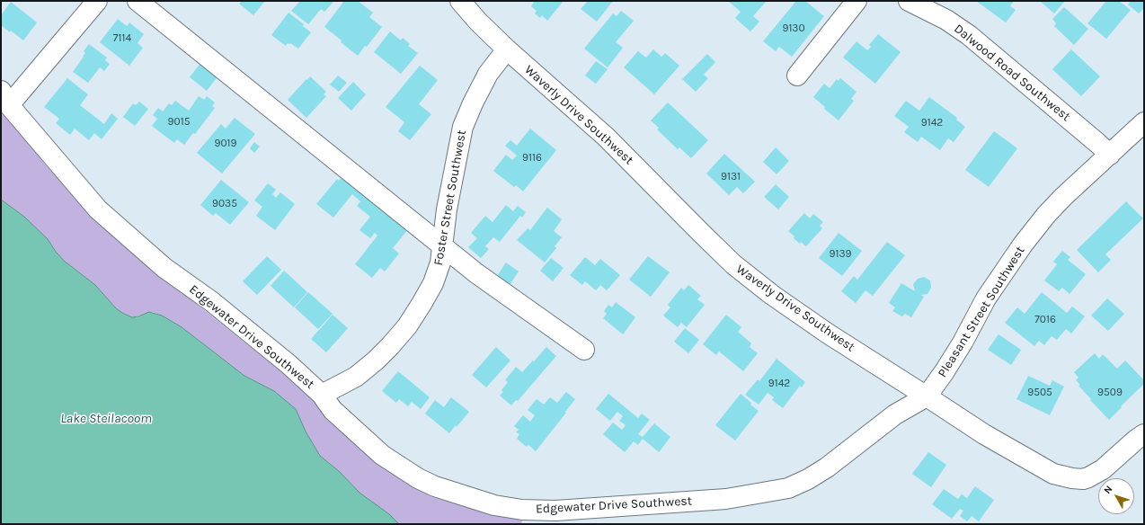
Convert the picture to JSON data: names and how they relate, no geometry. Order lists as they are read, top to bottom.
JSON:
{
  "streets": {
    "street": [
      "Dalwood Road Southwest",
      "Waverly Drive Southwest",
      "Foster Street Southwest",
      "Pleasant Street Southwest",
      "Edgewater Drive Southwest"
    ]
  },
  "crossings": [
    ["Dalwood Road Southwest", "Pleasant Street Southwest"],
    ["Waverly Drive Southwest", "Foster Street Southwest"],
    ["Waverly Drive Southwest", "Pleasant Street Southwest"],
    ["Waverly Drive Southwest", "Edgewater Drive Southwest"],
    ["Foster Street Southwest", "Edgewater Drive Southwest"],
    ["Pleasant Street Southwest", "Edgewater Drive Southwest"]
  ],
  "water": ["Lake Steilacoom"],
  "house_numbers": [
    "9130",
    "7114",
    "9015",
    "9142",
    "9019",
    "9116",
    "9131",
    "9035",
    "9139",
    "7016",
    "9142",
    "9505",
    "9509"
  ],
  "north": "top left"
}
